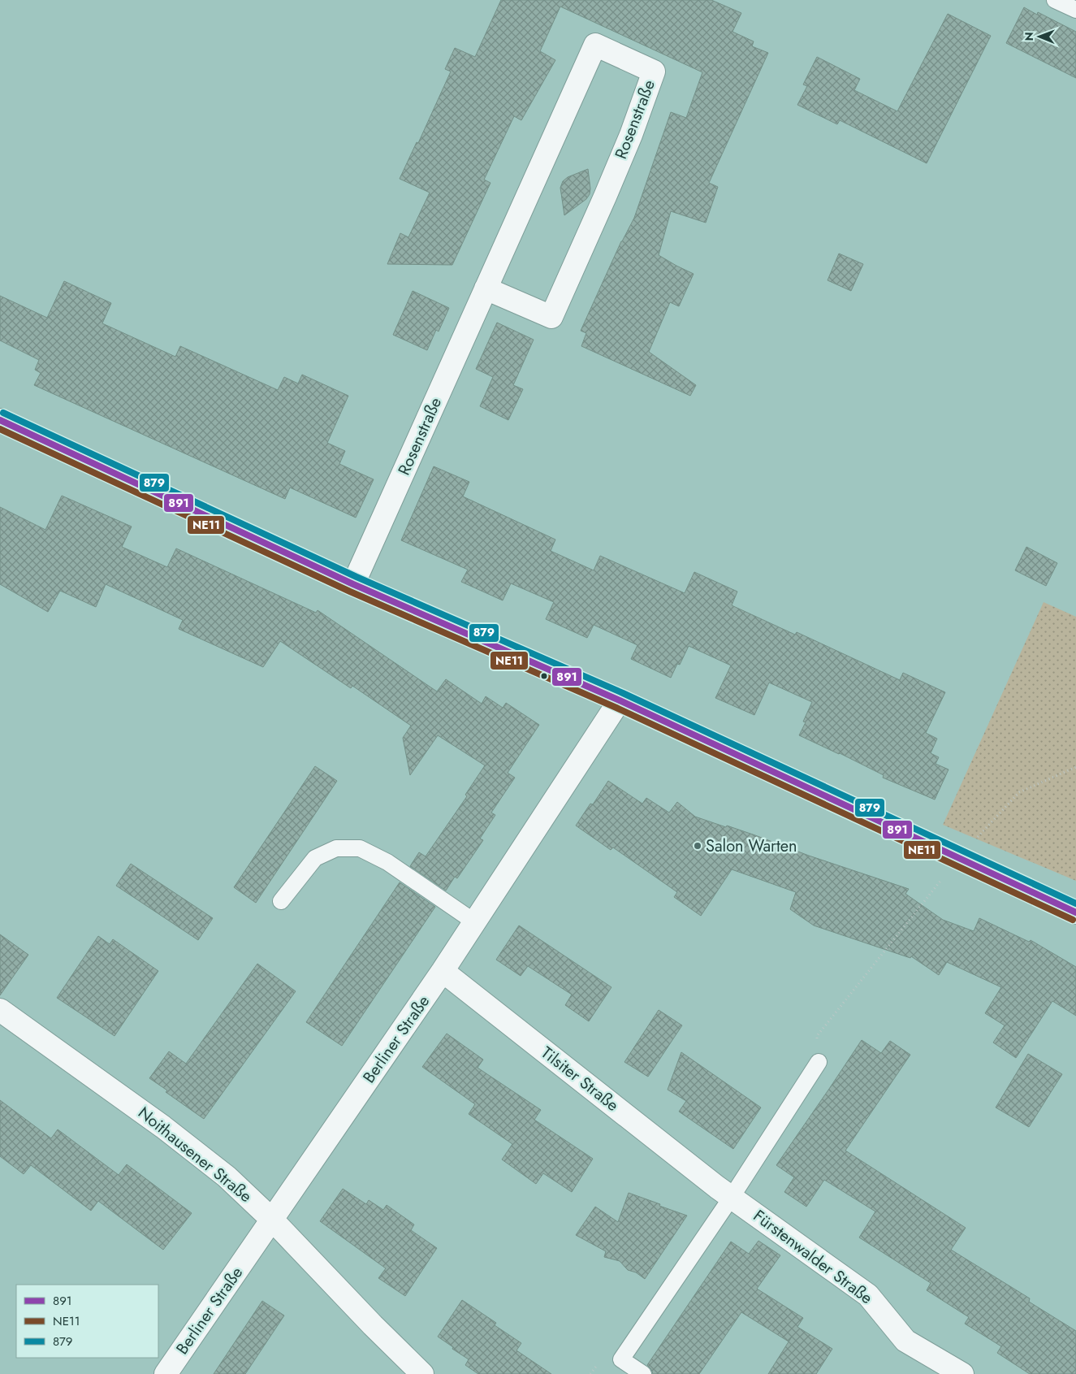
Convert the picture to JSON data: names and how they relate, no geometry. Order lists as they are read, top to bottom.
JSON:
{
  "streets": {
    "street": [
      "Rosenstraße",
      "Berliner Straße",
      "Tilsiter Straße",
      "Noithausener Straße",
      "Fürstenwalder Straße"
    ]
  },
  "crossings": [
    ["Berliner Straße", "Tilsiter Straße"],
    ["Berliner Straße", "Noithausener Straße"],
    ["Tilsiter Straße", "Fürstenwalder Straße"]
  ],
  "places": ["Salon Warten"],
  "lines": ["transit line 879", "transit line 891", "transit line NE11"],
  "legend": ["891", "NE11", "879"],
  "north": "left"
}
